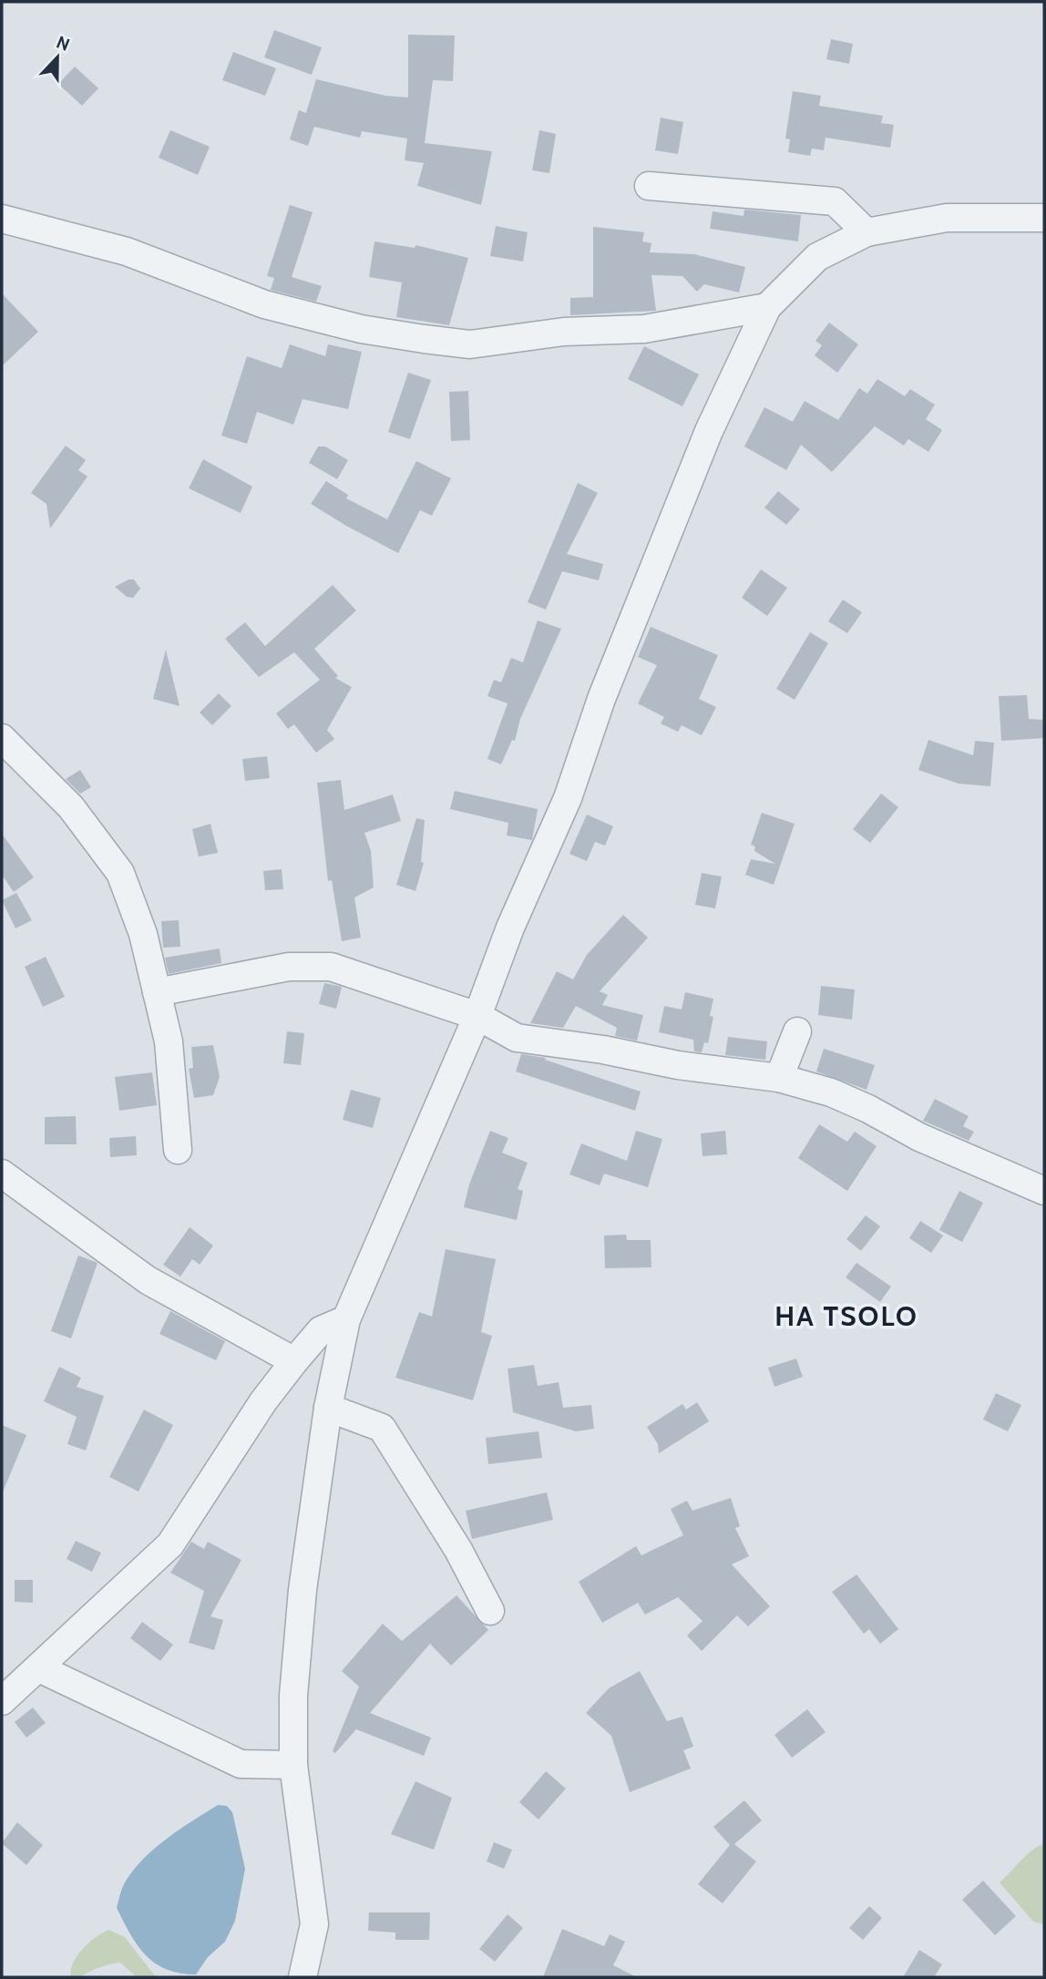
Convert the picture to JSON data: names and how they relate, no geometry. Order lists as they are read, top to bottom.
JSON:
{
  "districts": ["HA TSOLO"],
  "north": "top"
}
